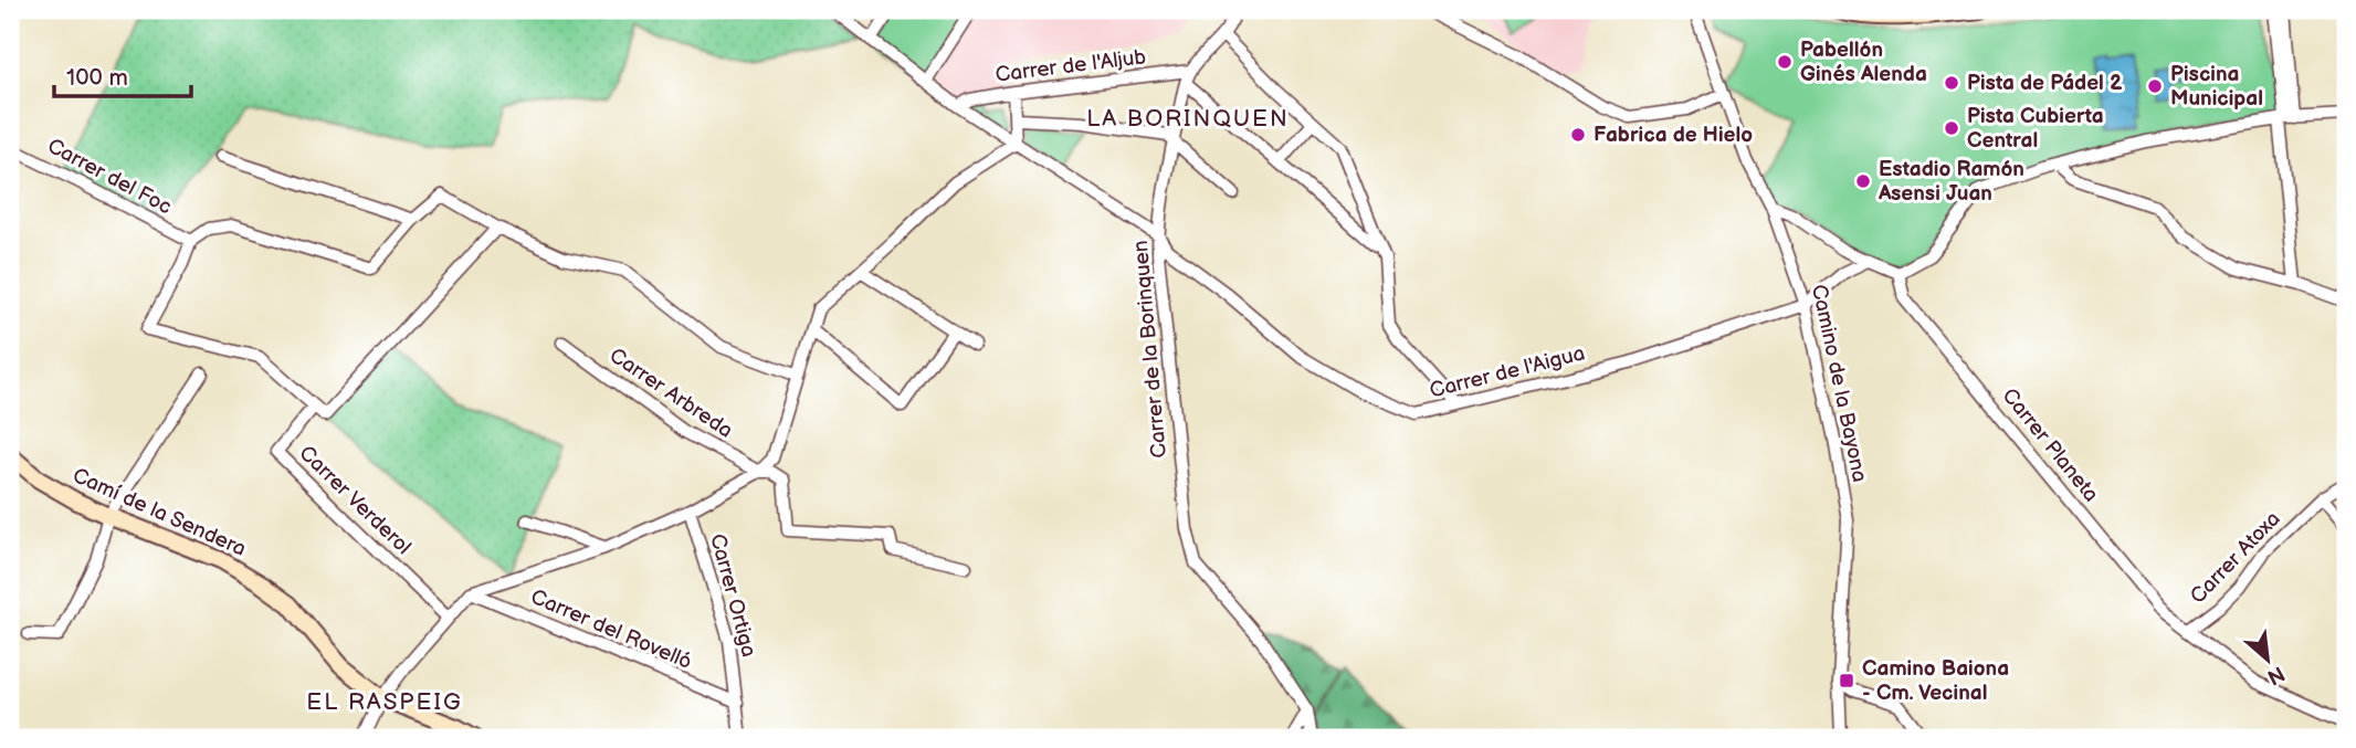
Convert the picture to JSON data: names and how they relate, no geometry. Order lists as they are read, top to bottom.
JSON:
{
  "streets": {
    "street": [
      "Carrer de l'Aljub",
      "Carrer del Foc",
      "Carrer de la Borinquen",
      "Carrer de l'Aigua",
      "Camino de la Bayona",
      "Carrer Arbreda",
      "Carrer Planeta",
      "Carrer Verderol",
      "Camí de la Sendera",
      "Carrer Atoxa",
      "Carrer Ortiga",
      "Carrer del Rovelló"
    ]
  },
  "crossings": [
    ["Carrer de l'Aljub", "Carrer de la Borinquen"],
    ["Carrer de l'Aljub", "Carrer de l'Aigua"],
    ["Carrer de la Borinquen", "Carrer de l'Aigua"],
    ["Carrer de l'Aigua", "Camino de la Bayona"],
    ["Carrer Planeta", "Carrer Atoxa"],
    ["Carrer Ortiga", "Carrer del Rovelló"]
  ],
  "districts": ["LA BORINQUEN", "EL RASPEIG"],
  "places": {
    "other": [
      "Pabellón Ginés Alenda",
      "Pista de Pádel 2",
      "Piscina Municipal",
      "Pista Cubierta Central",
      "Fabrica de Hielo",
      "Estadio Ramón Asensi Juan"
    ],
    "transit": ["Camino Baiona - Cm. Vecinal"]
  },
  "scale_bar": "100 m",
  "north": "bottom right"
}
